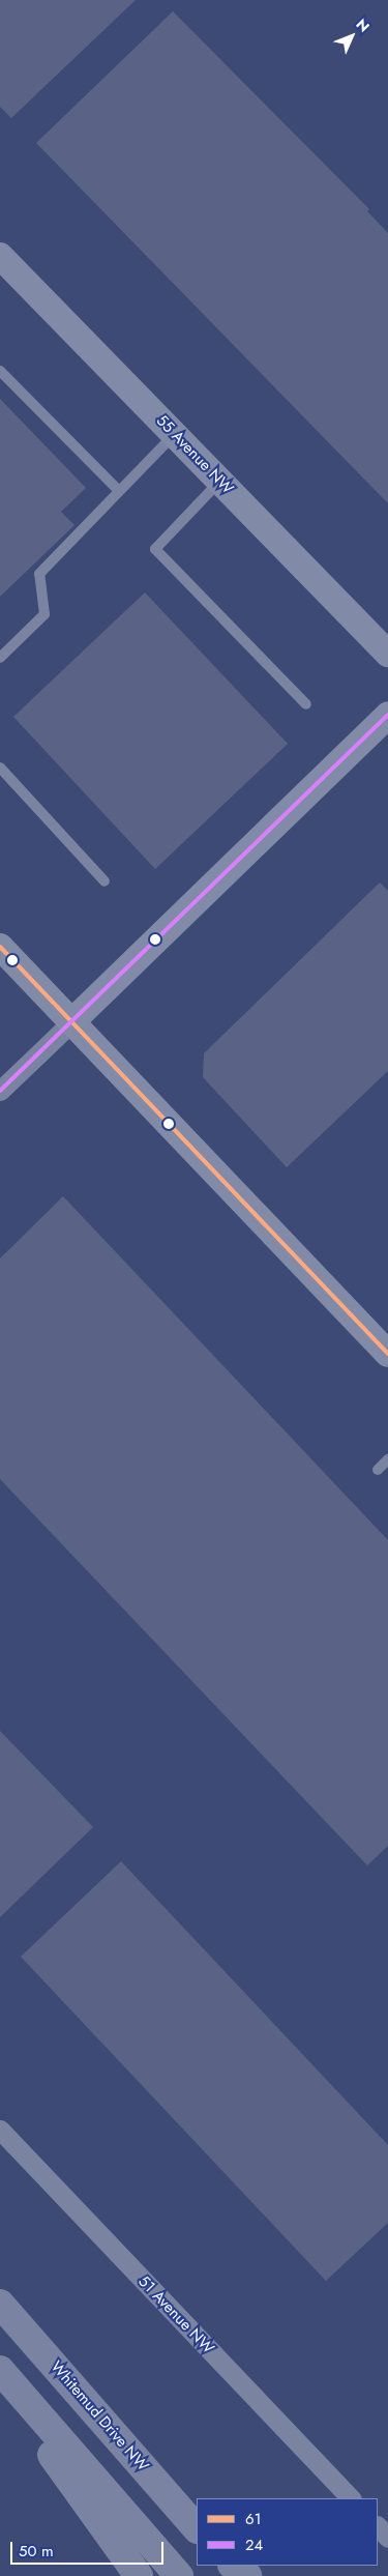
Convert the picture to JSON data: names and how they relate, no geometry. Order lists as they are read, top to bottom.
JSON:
{
  "streets": {
    "highway": ["Whitemud Drive NW"],
    "street": ["55 Avenue NW", "51 Avenue NW"]
  },
  "lines": ["transit line 24", "transit line 61"],
  "legend": ["61", "24"],
  "scale_bar": "50 m",
  "north": "top right"
}
